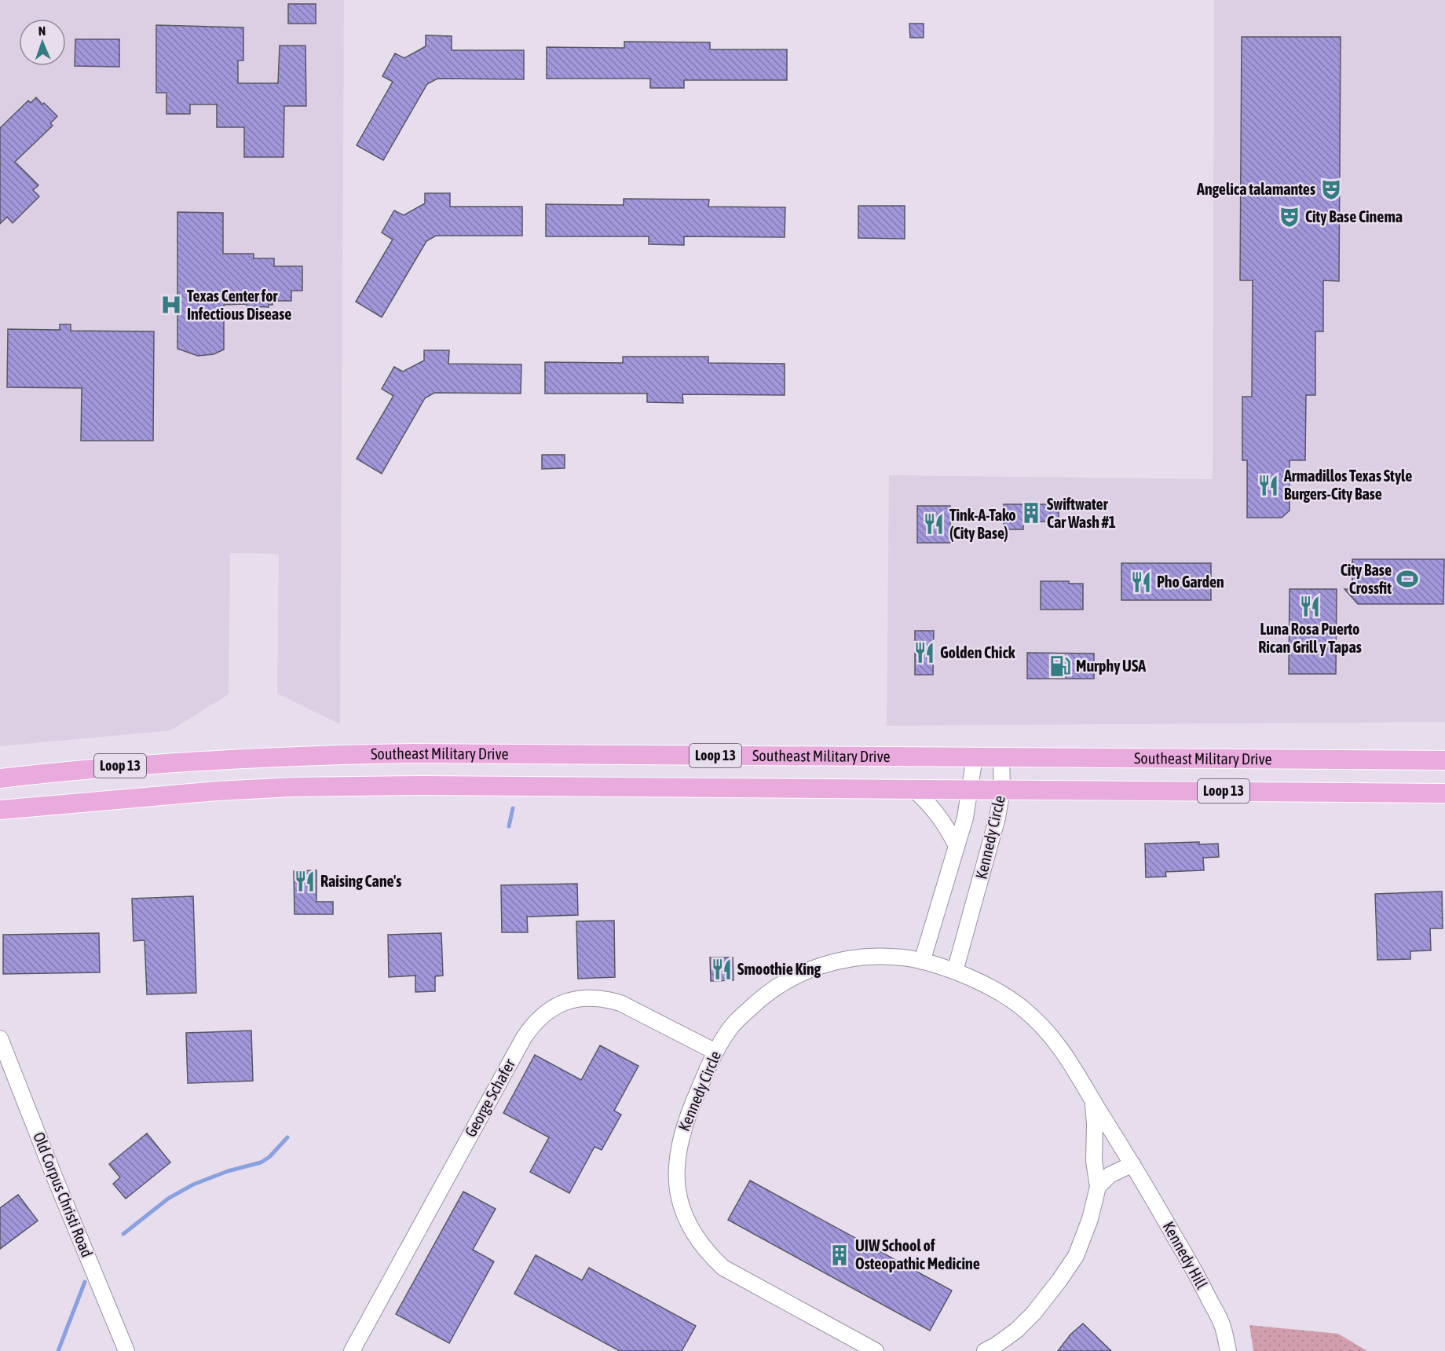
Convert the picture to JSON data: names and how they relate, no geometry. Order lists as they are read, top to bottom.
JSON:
{
  "streets": {
    "main road": ["Southeast Military Drive", "Loop 13"],
    "street": [
      "Kennedy Circle",
      "George Schafer",
      "Old Corpus Christi Road",
      "Kennedy Hill"
    ]
  },
  "crossings": [
    ["Southeast Military Drive", "Kennedy Circle"],
    ["Kennedy Circle", "George Schafer"],
    ["Kennedy Circle", "Kennedy Hill"]
  ],
  "places": {
    "theatre": ["Angelica talamantes", "City Base Cinema"],
    "hospital": ["Texas Center for Infectious Disease"],
    "restaurant": [
      "Armadillos Texas Style Burgers-City Base",
      "Tink-A-Tako (City Base)",
      "Pho Garden",
      "Luna Rosa Puerto Rican Grill y Tapas",
      "Golden Chick",
      "Raising Cane's",
      "Smoothie King"
    ],
    "building": ["Swiftwater Car Wash #1", "UIW School of Osteopathic Medicine"],
    "sports": ["City Base Crossfit"],
    "fuel station": ["Murphy USA"]
  },
  "north": "top"
}
